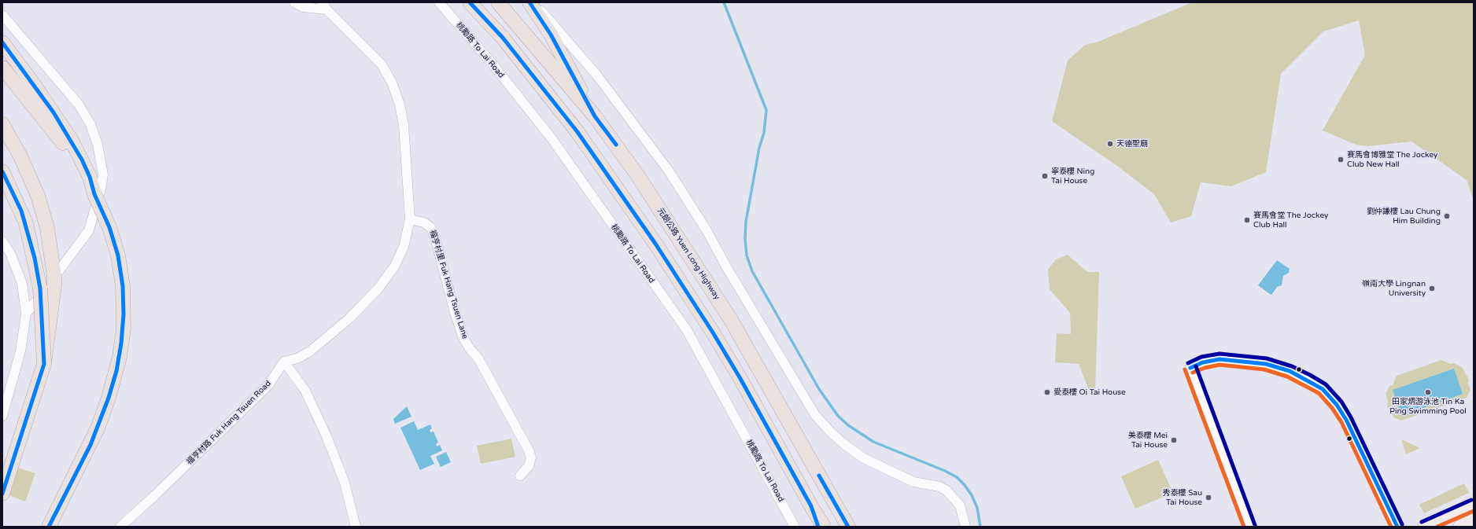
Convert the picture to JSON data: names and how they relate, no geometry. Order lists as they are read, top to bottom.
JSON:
{
  "streets": {
    "highway": ["元朗公路 Yuen Long Highway"],
    "street": ["桃勵路 To Lai Road", "福亨村里 Fuk Hang Tsuen Lane", "福亨村路 Fuk Hang Tsuen Road"]
  },
  "places": [
    "天德聖廟",
    "賽馬會博雅堂 The Jockey Club New Hall",
    "寧泰樓 Ning Tai House",
    "劉仲謙樓 Lau Chung Him Building",
    "賽馬會堂 The Jockey Club Hall",
    "嶺南大學 Lingnan University",
    "愛泰樓 Oi Tai House",
    "田家炳游泳池 Tin Ka Ping Swimming Pool",
    "美泰樓 Mei Tai House",
    "秀泰樓 Sau Tai House"
  ]
}
